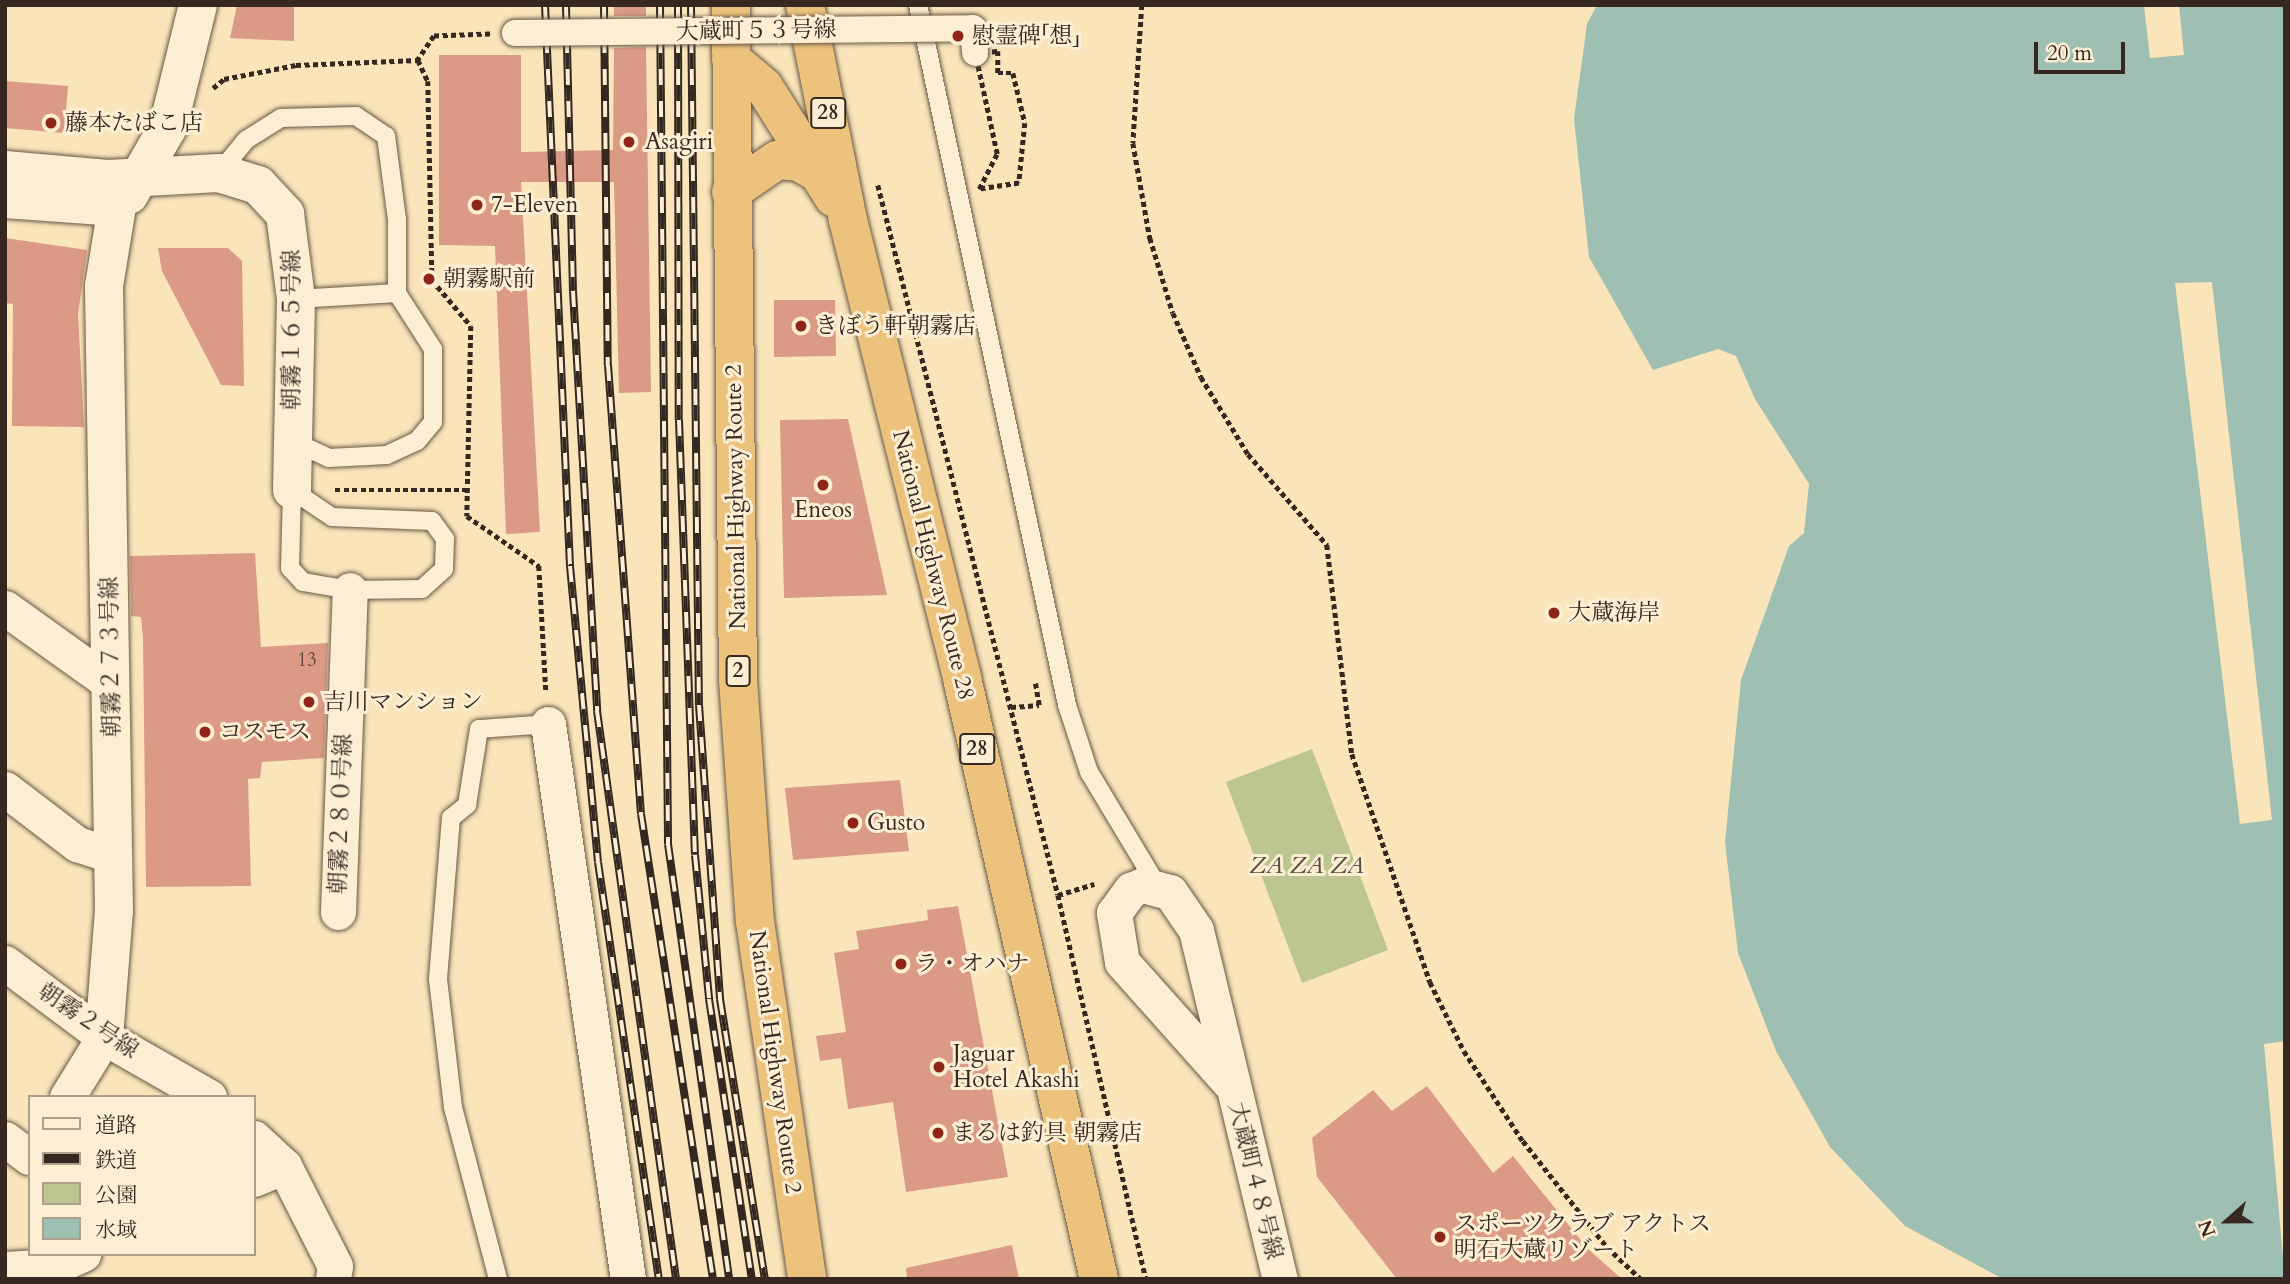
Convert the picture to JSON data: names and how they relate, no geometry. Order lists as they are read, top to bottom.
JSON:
{
  "streets": {
    "highway": [
      "28",
      "National Highway Route 2",
      "National Highway Route 28",
      "2"
    ],
    "street": [
      "大蔵町５３号線",
      "朝霧１６５号線",
      "朝霧２７３号線",
      "朝霧２８０号線",
      "朝霧２号線",
      "大蔵町４８号線"
    ]
  },
  "crossings": [
    ["National Highway Route 2", "National Highway Route 28"],
    ["朝霧２７３号線", "朝霧２号線"]
  ],
  "parks": ["ZA ZA ZA"],
  "places": [
    "慰霊碑「想」",
    "藤本たばこ店",
    "Asagiri",
    "7-Eleven",
    "朝霧駅前",
    "きぼう軒朝霧店",
    "Eneos",
    "大蔵海岸",
    "吉川マンション",
    "コスモス",
    "Gusto",
    "ラ・オハナ",
    "Jaguar Hotel Akashi",
    "まるは釣具 朝霧店",
    "スポーツクラブ アクトス 明石大蔵リゾート"
  ],
  "house_numbers": ["13"],
  "legend": [
    "道路",
    "鉄道",
    "公園",
    "水域"
  ],
  "scale_bar": "20 m",
  "north": "left"
}
